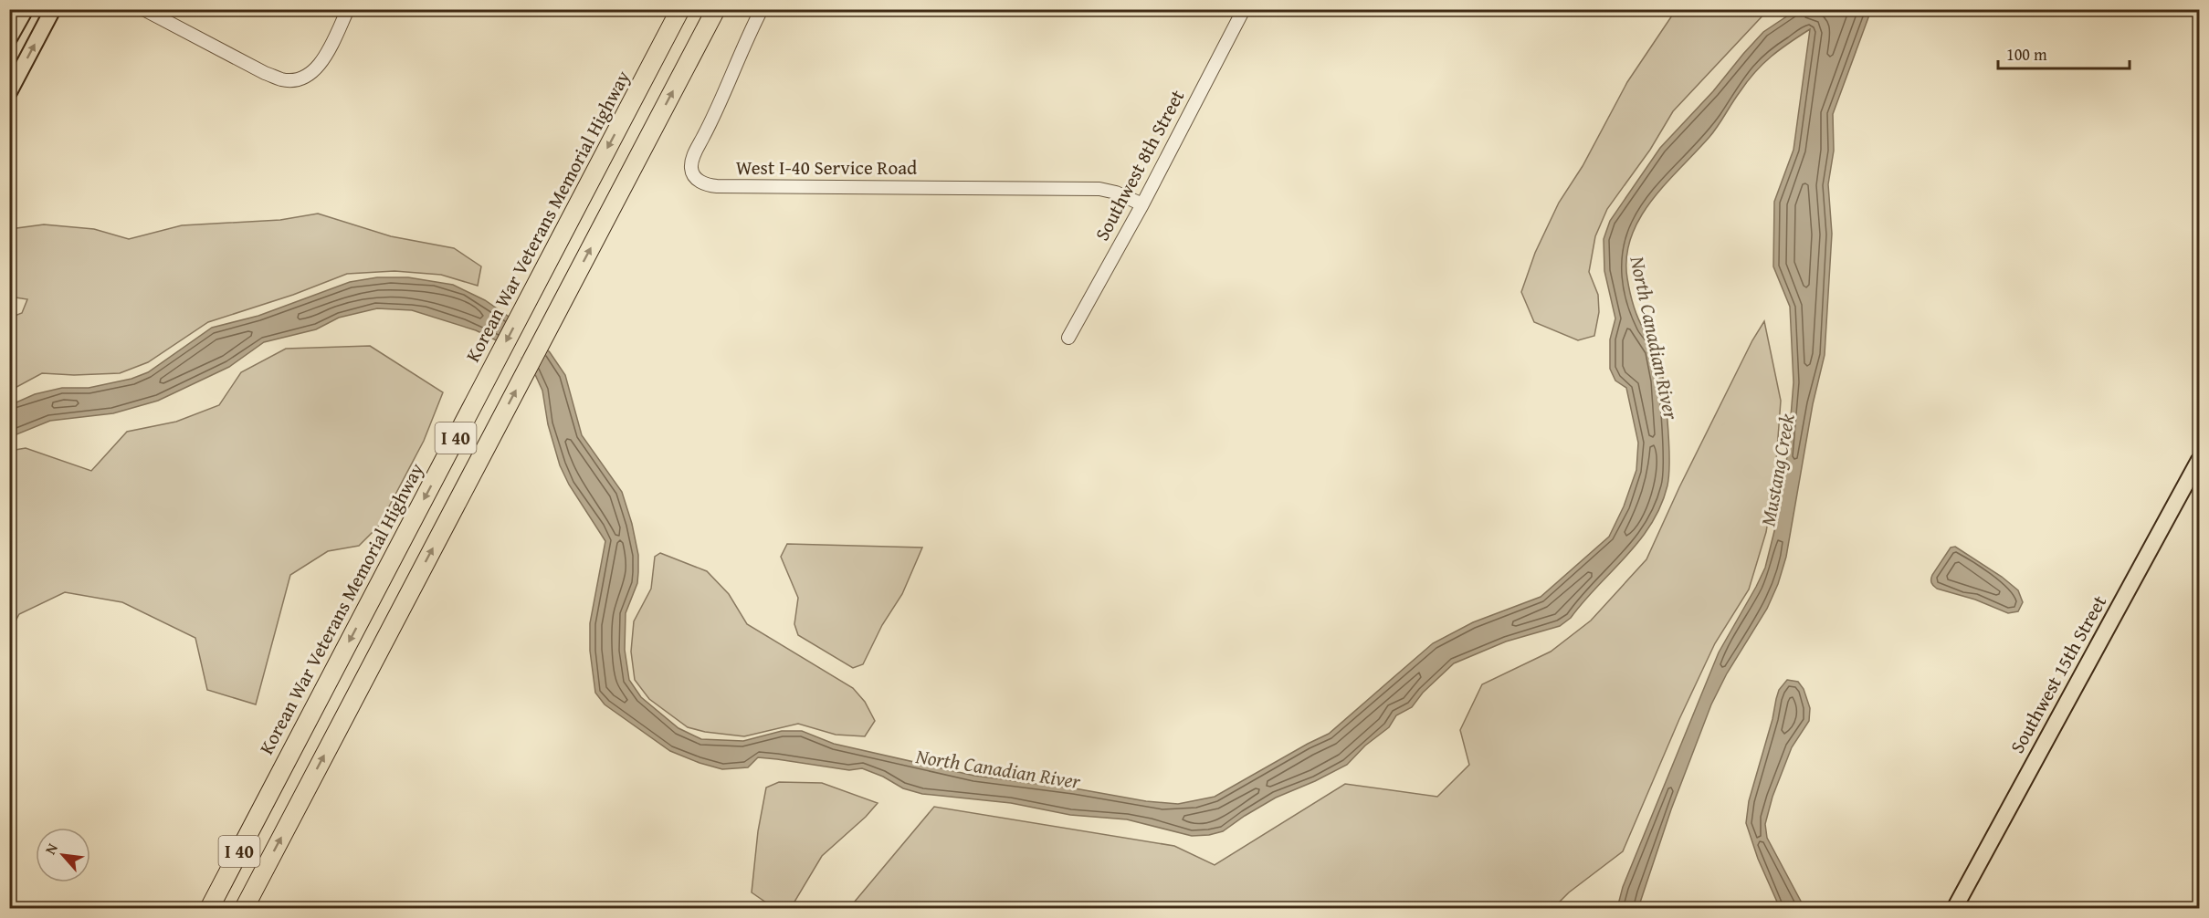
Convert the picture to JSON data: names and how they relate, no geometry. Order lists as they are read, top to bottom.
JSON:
{
  "streets": {
    "highway": ["Korean War Veterans Memorial Highway", "I 40"],
    "main road": ["Southwest 15th Street"],
    "street": ["Southwest 8th Street", "West I-40 Service Road"]
  },
  "crossings": [
    ["Southwest 8th Street", "West I-40 Service Road"]
  ],
  "water": ["North Canadian River", "Mustang Creek"],
  "scale_bar": "100 m",
  "north": "top left"
}
